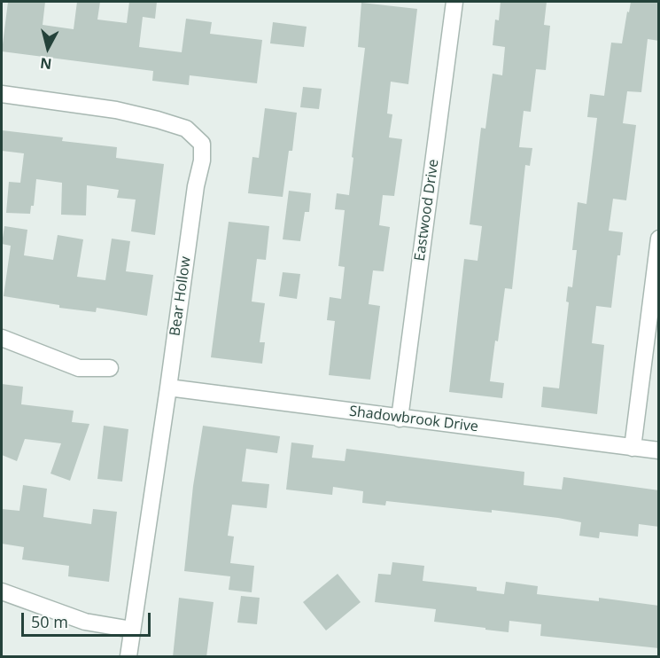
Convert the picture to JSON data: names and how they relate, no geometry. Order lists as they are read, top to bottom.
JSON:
{
  "streets": {
    "street": ["Eastwood Drive", "Bear Hollow", "Shadowbrook Drive"]
  },
  "crossings": [
    ["Eastwood Drive", "Shadowbrook Drive"],
    ["Bear Hollow", "Shadowbrook Drive"]
  ],
  "scale_bar": "50 m",
  "north": "bottom"
}
